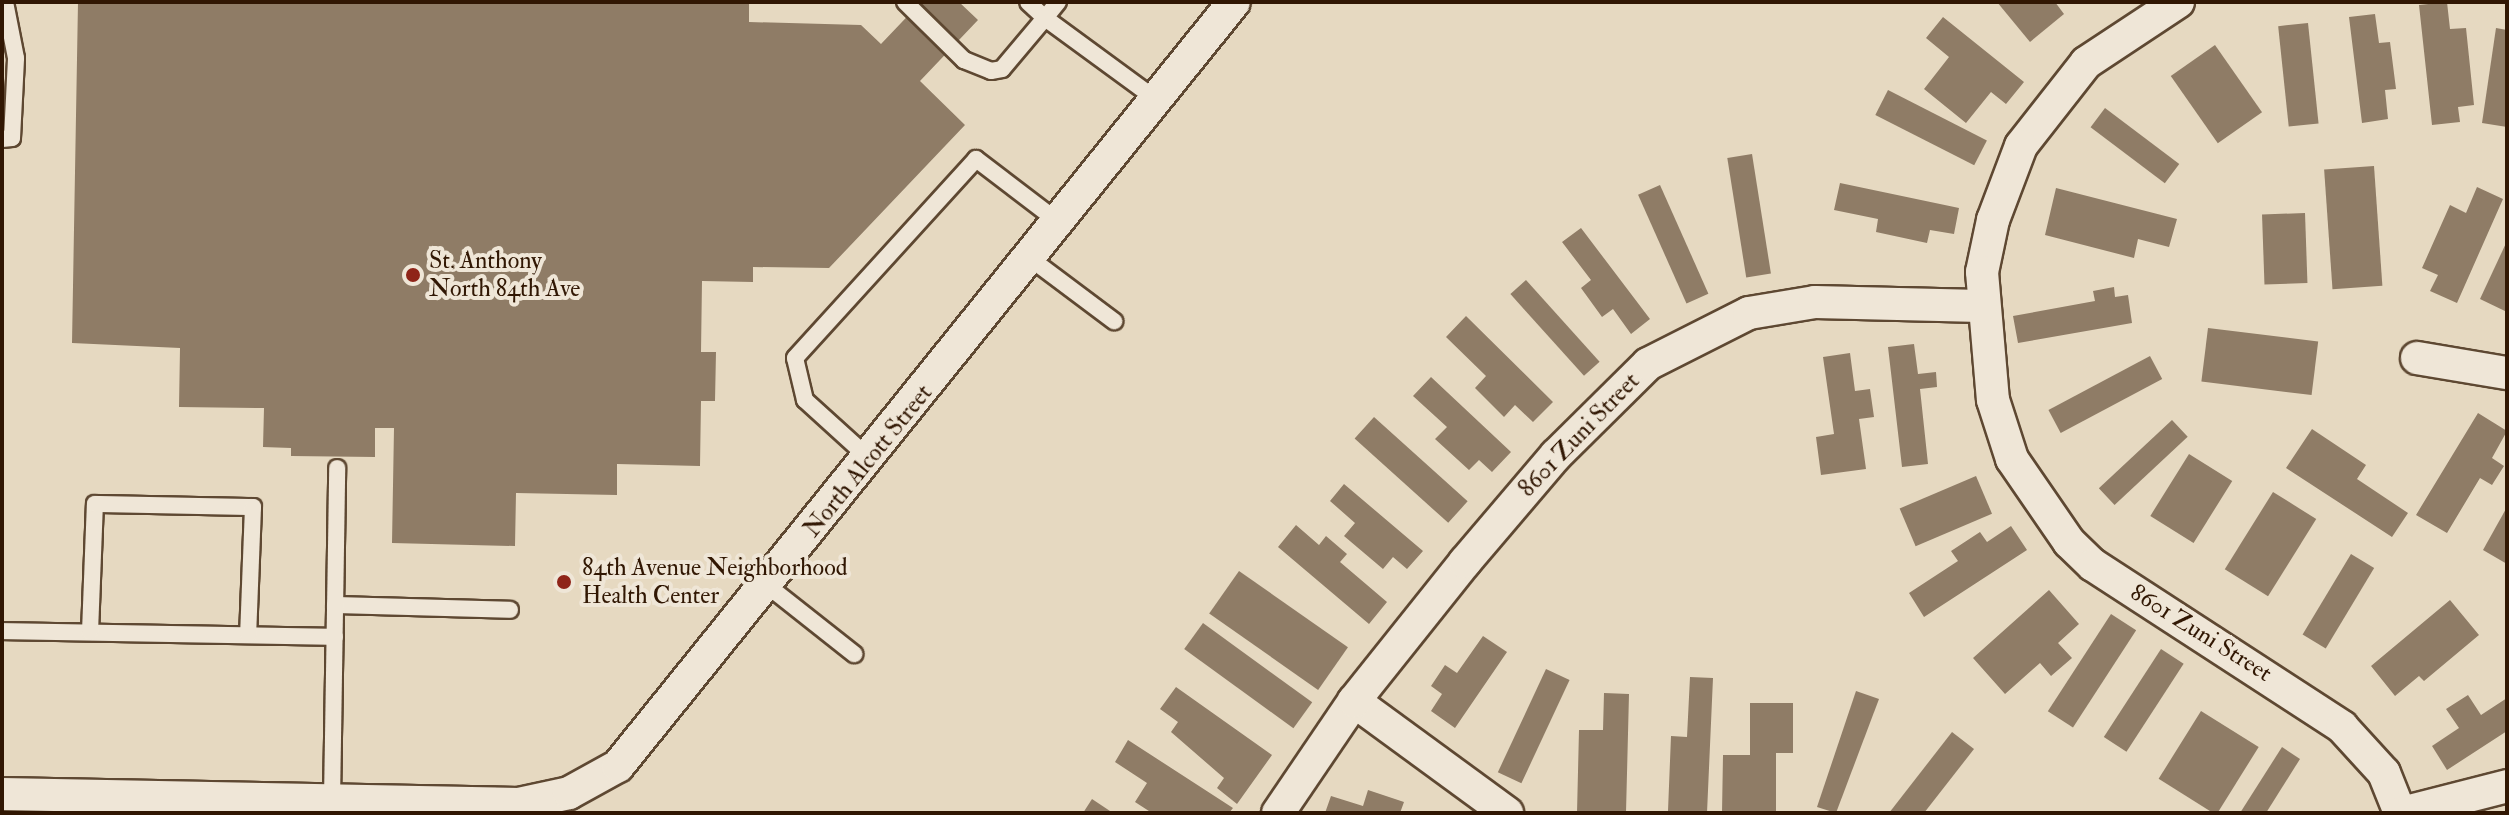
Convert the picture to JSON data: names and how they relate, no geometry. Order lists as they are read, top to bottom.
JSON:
{
  "streets": {
    "street": ["8601 Zuni Street", "North Alcott Street"]
  },
  "places": ["St. Anthony North 84th Ave", "84th Avenue Neighborhood Health Center"]
}
